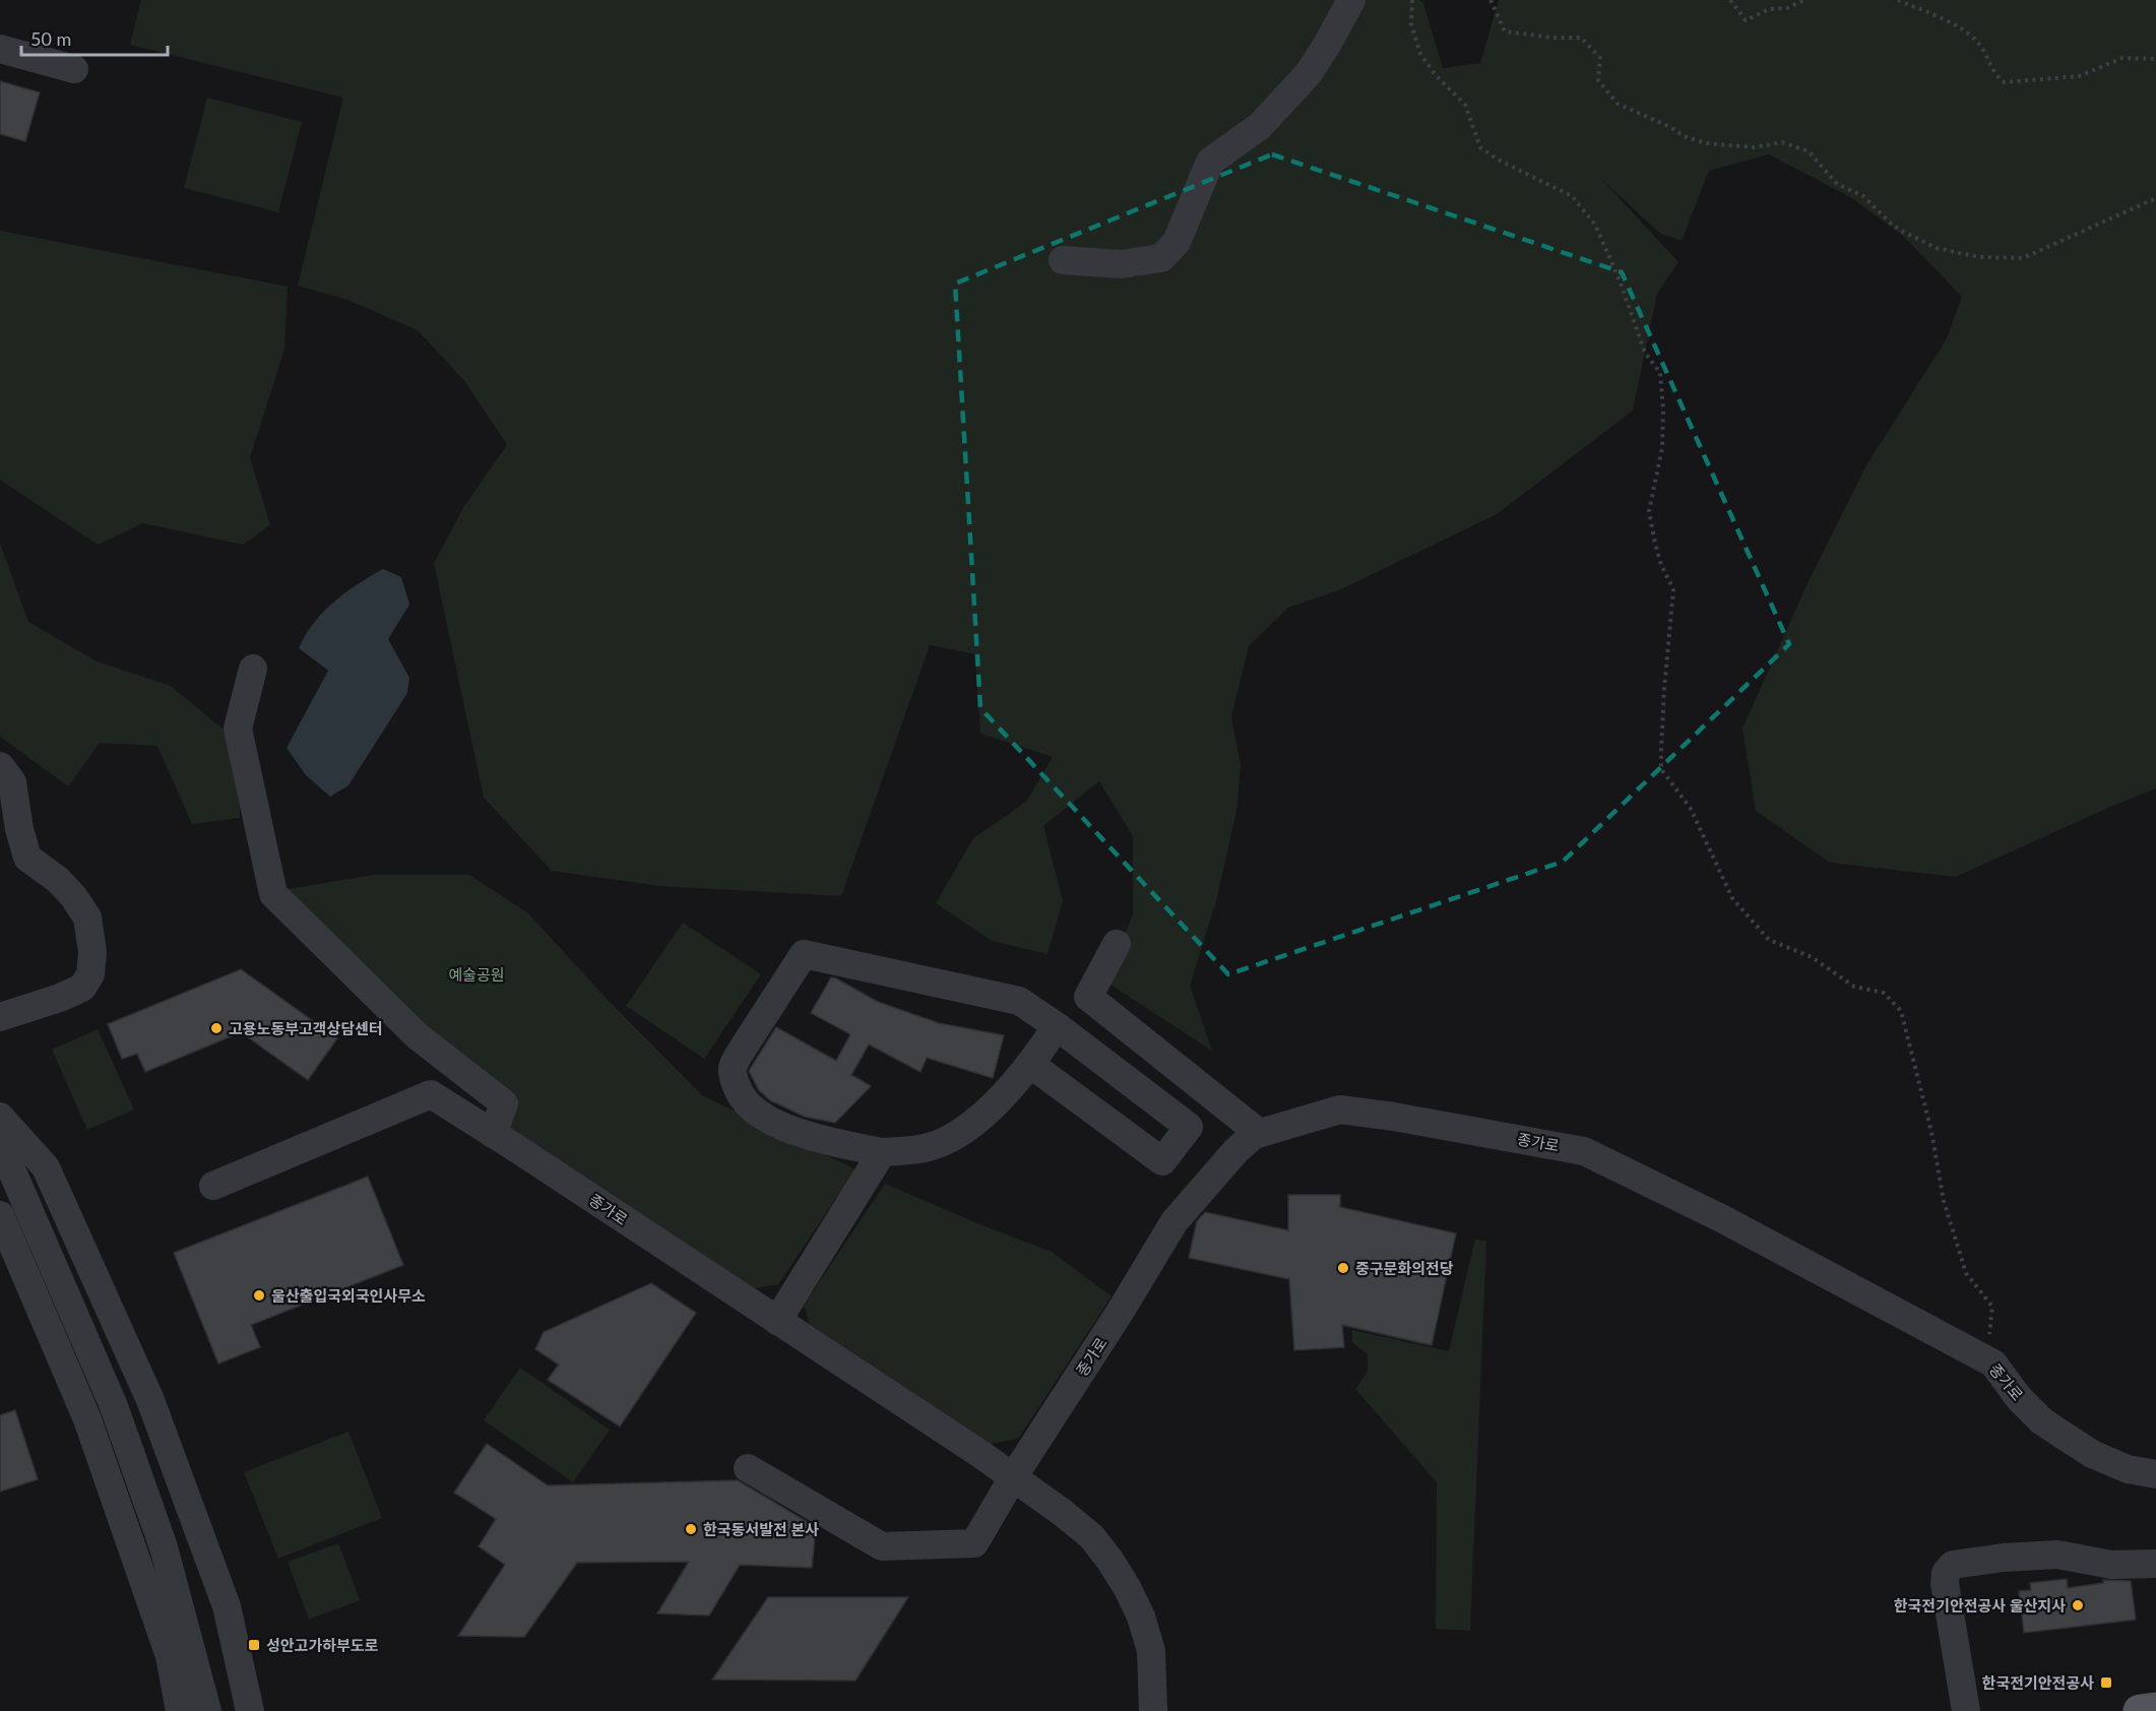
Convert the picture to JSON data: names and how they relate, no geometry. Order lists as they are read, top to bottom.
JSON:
{
  "streets": {
    "street": ["종가로"]
  },
  "parks": ["예술공원"],
  "places": {
    "other": [
      "고용노동부고객상담센터",
      "중구문화의전당",
      "울산출입국외국인사무소",
      "한국동서발전 본사",
      "한국전기안전공사 울산지사"
    ],
    "transit": ["성안고가하부도로", "한국전기안전공사"]
  },
  "scale_bar": "50 m"
}
